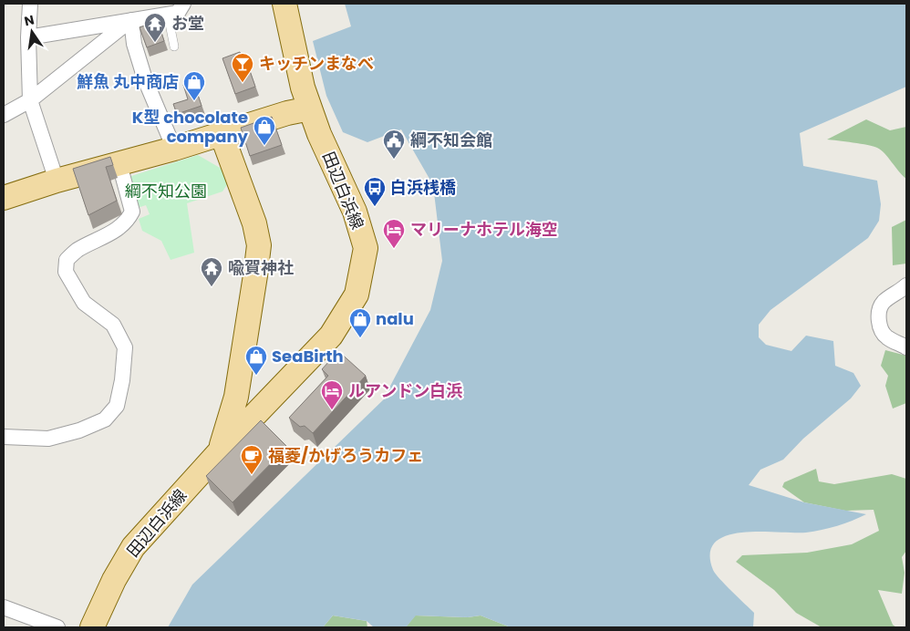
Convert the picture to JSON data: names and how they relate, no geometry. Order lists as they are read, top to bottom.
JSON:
{
  "streets": {
    "main road": ["田辺白浜線"]
  },
  "parks": ["綱不知公園"],
  "places": {
    "temple": ["お堂", "喩賀神社"],
    "bar": ["キッチンまなべ"],
    "shop": [
      "鮮魚 丸中商店",
      "K型 chocolate company",
      "nalu",
      "SeaBirth"
    ],
    "public building": ["綱不知会館"],
    "bus stop": ["白浜桟橋"],
    "hotel": ["マリーナホテル海空", "ルアンドン白浜"],
    "cafe": ["福菱/かげろうカフェ"]
  },
  "north": "top"
}
